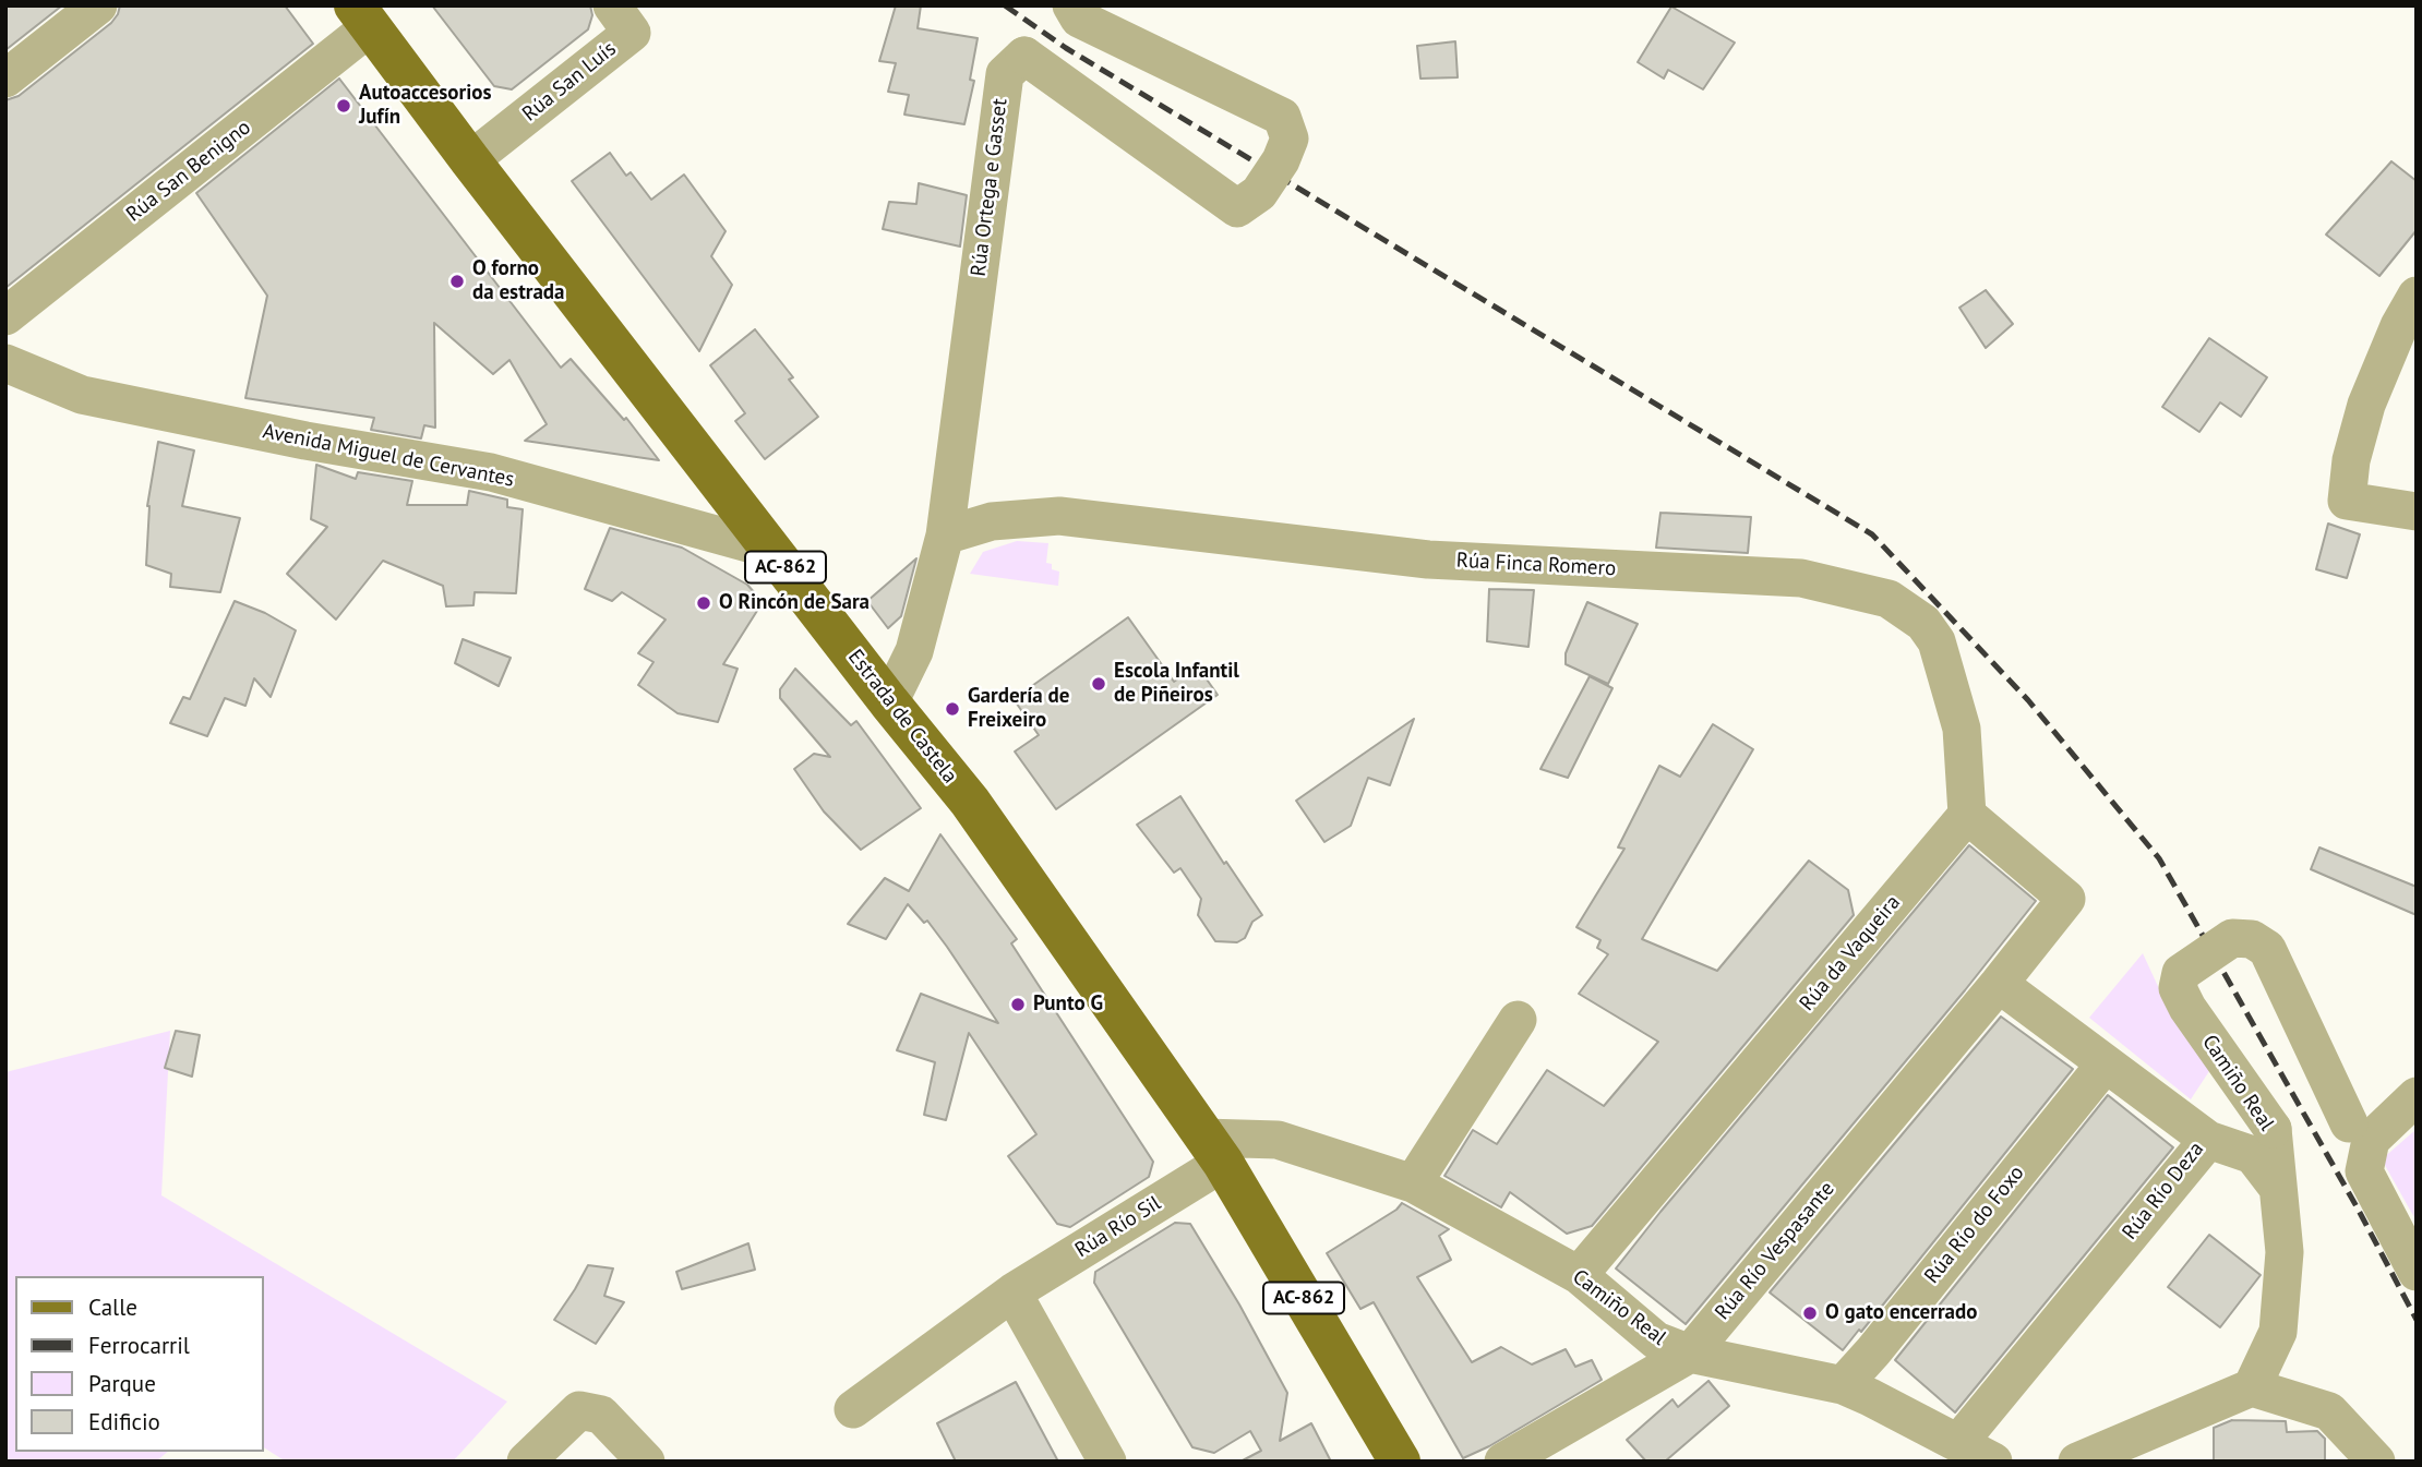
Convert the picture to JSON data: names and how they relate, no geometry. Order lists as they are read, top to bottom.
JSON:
{
  "streets": {
    "main road": ["AC-862", "Estrada de Castela"],
    "street": [
      "Rúa San Luís",
      "Rúa San Benigno",
      "Rúa Ortega e Gasset",
      "Avenida Miguel de Cervantes",
      "Rúa Finca Romero",
      "Rúa da Vaqueira",
      "Camiño Real",
      "Rúa Río Deza",
      "Rúa Río do Foxo",
      "Rúa Río Sil",
      "Rúa Río Vespasante"
    ]
  },
  "crossings": [
    ["Rúa San Luís", "Estrada de Castela"],
    ["Rúa San Benigno", "Estrada de Castela"],
    ["Rúa Ortega e Gasset", "Rúa Finca Romero"],
    ["Rúa Ortega e Gasset", "Estrada de Castela"],
    ["Avenida Miguel de Cervantes", "Estrada de Castela"],
    ["Rúa Finca Romero", "Rúa da Vaqueira"],
    ["Estrada de Castela", "Camiño Real"],
    ["Estrada de Castela", "Rúa Río Sil"],
    ["Rúa da Vaqueira", "Camiño Real"],
    ["Camiño Real", "Rúa Río Deza"],
    ["Camiño Real", "Rúa Río do Foxo"],
    ["Camiño Real", "Rúa Río Sil"],
    ["Camiño Real", "Rúa Río Vespasante"],
    ["Rúa Río Deza", "Rúa Río do Foxo"],
    ["Rúa Río Deza", "Rúa Río Vespasante"]
  ],
  "places": [
    "Autoaccesorios Jufín",
    "O forno da estrada",
    "O Rincón de Sara",
    "Escola Infantil de Piñeiros",
    "Gardería de Freixeiro",
    "Punto G",
    "O gato encerrado"
  ],
  "legend": [
    "Calle",
    "Ferrocarril",
    "Parque",
    "Edificio"
  ]
}
